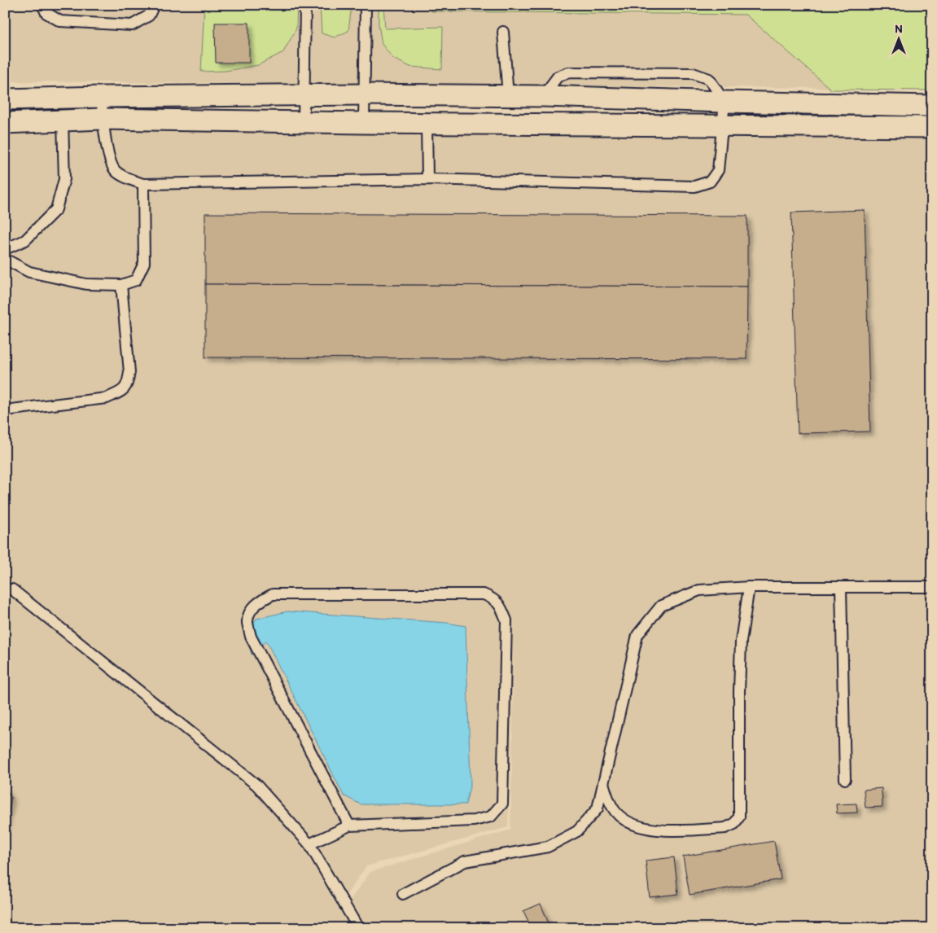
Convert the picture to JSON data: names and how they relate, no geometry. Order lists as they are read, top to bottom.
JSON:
{
  "north": "top"
}
